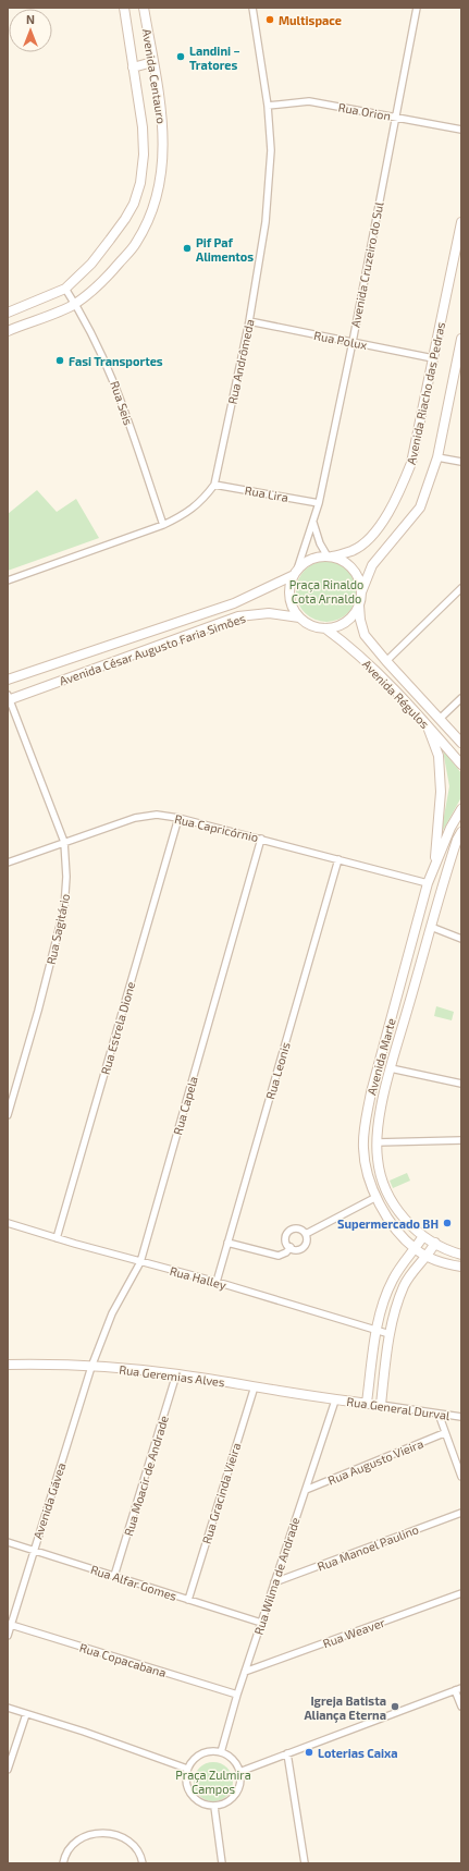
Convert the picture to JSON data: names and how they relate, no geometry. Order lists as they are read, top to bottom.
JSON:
{
  "streets": {
    "street": [
      "Avenida Centauro",
      "Rua Orion",
      "Avenida Cruzeiro do Sul",
      "Rua Polux",
      "Rua Andrômeda",
      "Avenida Riacho das Pedras",
      "Rua Seis",
      "Rua Lira",
      "Avenida César Augusto Faria Simões",
      "Avenida Régulos",
      "Rua Capricórnio",
      "Rua Sagitário",
      "Rua Estrela Dione",
      "Avenida Marte",
      "Rua Leonis",
      "Rua Capela",
      "Rua Halley",
      "Rua Geremias Alves",
      "Rua General Durval",
      "Rua Augusto Vieira",
      "Rua Moacir de Andrade",
      "Rua Gracinda Vieira",
      "Avenida Gávea",
      "Rua Manoel Paulino",
      "Rua Wilma de Andrade",
      "Rua Alfar Gomes",
      "Rua Weaver",
      "Rua Copacabana"
    ]
  },
  "crossings": [
    ["Avenida Centauro", "Rua Seis"],
    ["Rua Orion", "Avenida Cruzeiro do Sul"],
    ["Rua Orion", "Rua Andrômeda"],
    ["Avenida Cruzeiro do Sul", "Rua Polux"],
    ["Avenida Cruzeiro do Sul", "Avenida Riacho das Pedras"],
    ["Avenida Cruzeiro do Sul", "Rua Lira"],
    ["Avenida Cruzeiro do Sul", "Avenida César Augusto Faria Simões"],
    ["Avenida Cruzeiro do Sul", "Avenida Régulos"],
    ["Rua Polux", "Rua Andrômeda"],
    ["Rua Polux", "Avenida Riacho das Pedras"],
    ["Rua Andrômeda", "Rua Seis"],
    ["Rua Andrômeda", "Rua Lira"],
    ["Avenida Riacho das Pedras", "Avenida César Augusto Faria Simões"],
    ["Avenida Riacho das Pedras", "Avenida Régulos"],
    ["Avenida César Augusto Faria Simões", "Avenida Régulos"],
    ["Avenida César Augusto Faria Simões", "Rua Sagitário"],
    ["Rua Capricórnio", "Rua Sagitário"],
    ["Rua Capricórnio", "Rua Estrela Dione"],
    ["Rua Capricórnio", "Avenida Marte"],
    ["Rua Capricórnio", "Rua Leonis"],
    ["Rua Capricórnio", "Rua Capela"],
    ["Rua Estrela Dione", "Rua Halley"],
    ["Rua Leonis", "Rua Halley"],
    ["Rua Capela", "Rua Halley"],
    ["Rua Capela", "Rua Geremias Alves"],
    ["Rua Capela", "Avenida Gávea"],
    ["Rua Geremias Alves", "Rua General Durval"],
    ["Rua Geremias Alves", "Rua Moacir de Andrade"],
    ["Rua Geremias Alves", "Rua Gracinda Vieira"],
    ["Rua Geremias Alves", "Avenida Gávea"],
    ["Rua Geremias Alves", "Rua Wilma de Andrade"],
    ["Rua General Durval", "Rua Wilma de Andrade"],
    ["Rua Augusto Vieira", "Rua Wilma de Andrade"],
    ["Rua Moacir de Andrade", "Rua Alfar Gomes"],
    ["Rua Gracinda Vieira", "Rua Alfar Gomes"],
    ["Avenida Gávea", "Rua Alfar Gomes"],
    ["Avenida Gávea", "Rua Copacabana"],
    ["Rua Manoel Paulino", "Rua Wilma de Andrade"],
    ["Rua Wilma de Andrade", "Rua Alfar Gomes"],
    ["Rua Wilma de Andrade", "Rua Weaver"],
    ["Rua Wilma de Andrade", "Rua Copacabana"]
  ],
  "parks": ["Praça Rinaldo Cota Arnaldo", "Praça Zulmira Campos"],
  "places": [
    "Multispace",
    "Landini – Tratores",
    "Pif Paf Alimentos",
    "Fasi Transportes",
    "Supermercado BH",
    "Igreja Batista Aliança Eterna",
    "Loterias Caixa"
  ],
  "north": "top"
}
